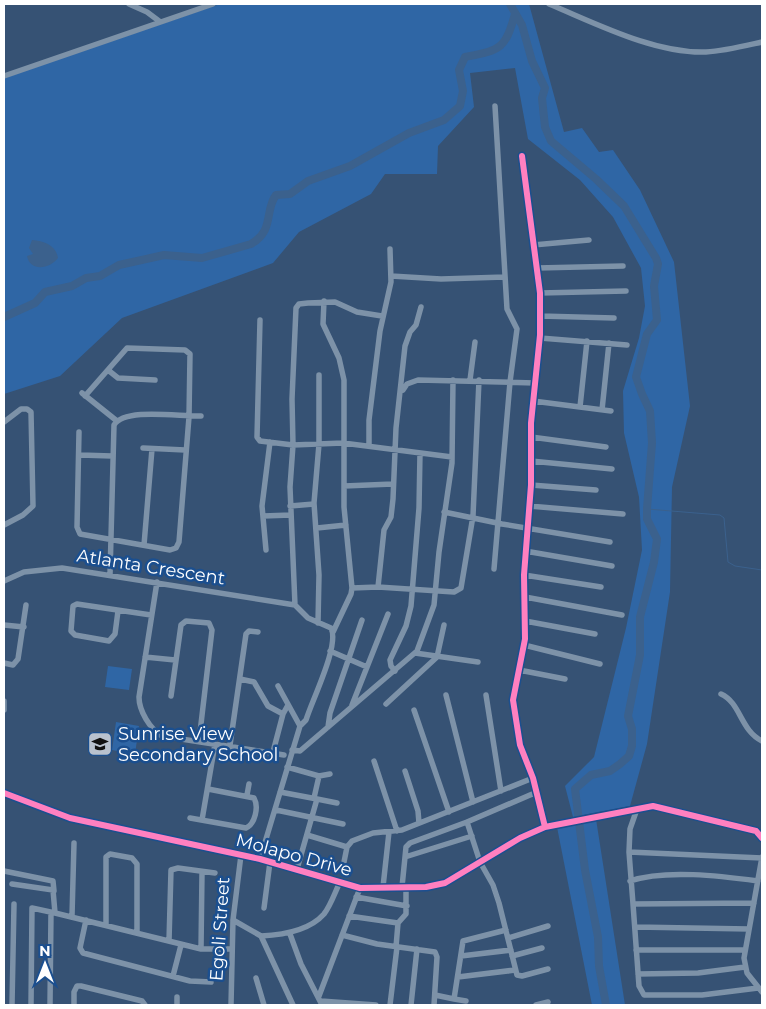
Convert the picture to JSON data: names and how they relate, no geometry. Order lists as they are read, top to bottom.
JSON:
{
  "streets": {
    "street": ["Atlanta Crescent", "Molapo Drive", "Egoli Street"]
  },
  "crossings": [
    ["Molapo Drive", "Egoli Street"]
  ],
  "places": {
    "school or university": ["Sunrise View Secondary School"]
  },
  "north": "top"
}
